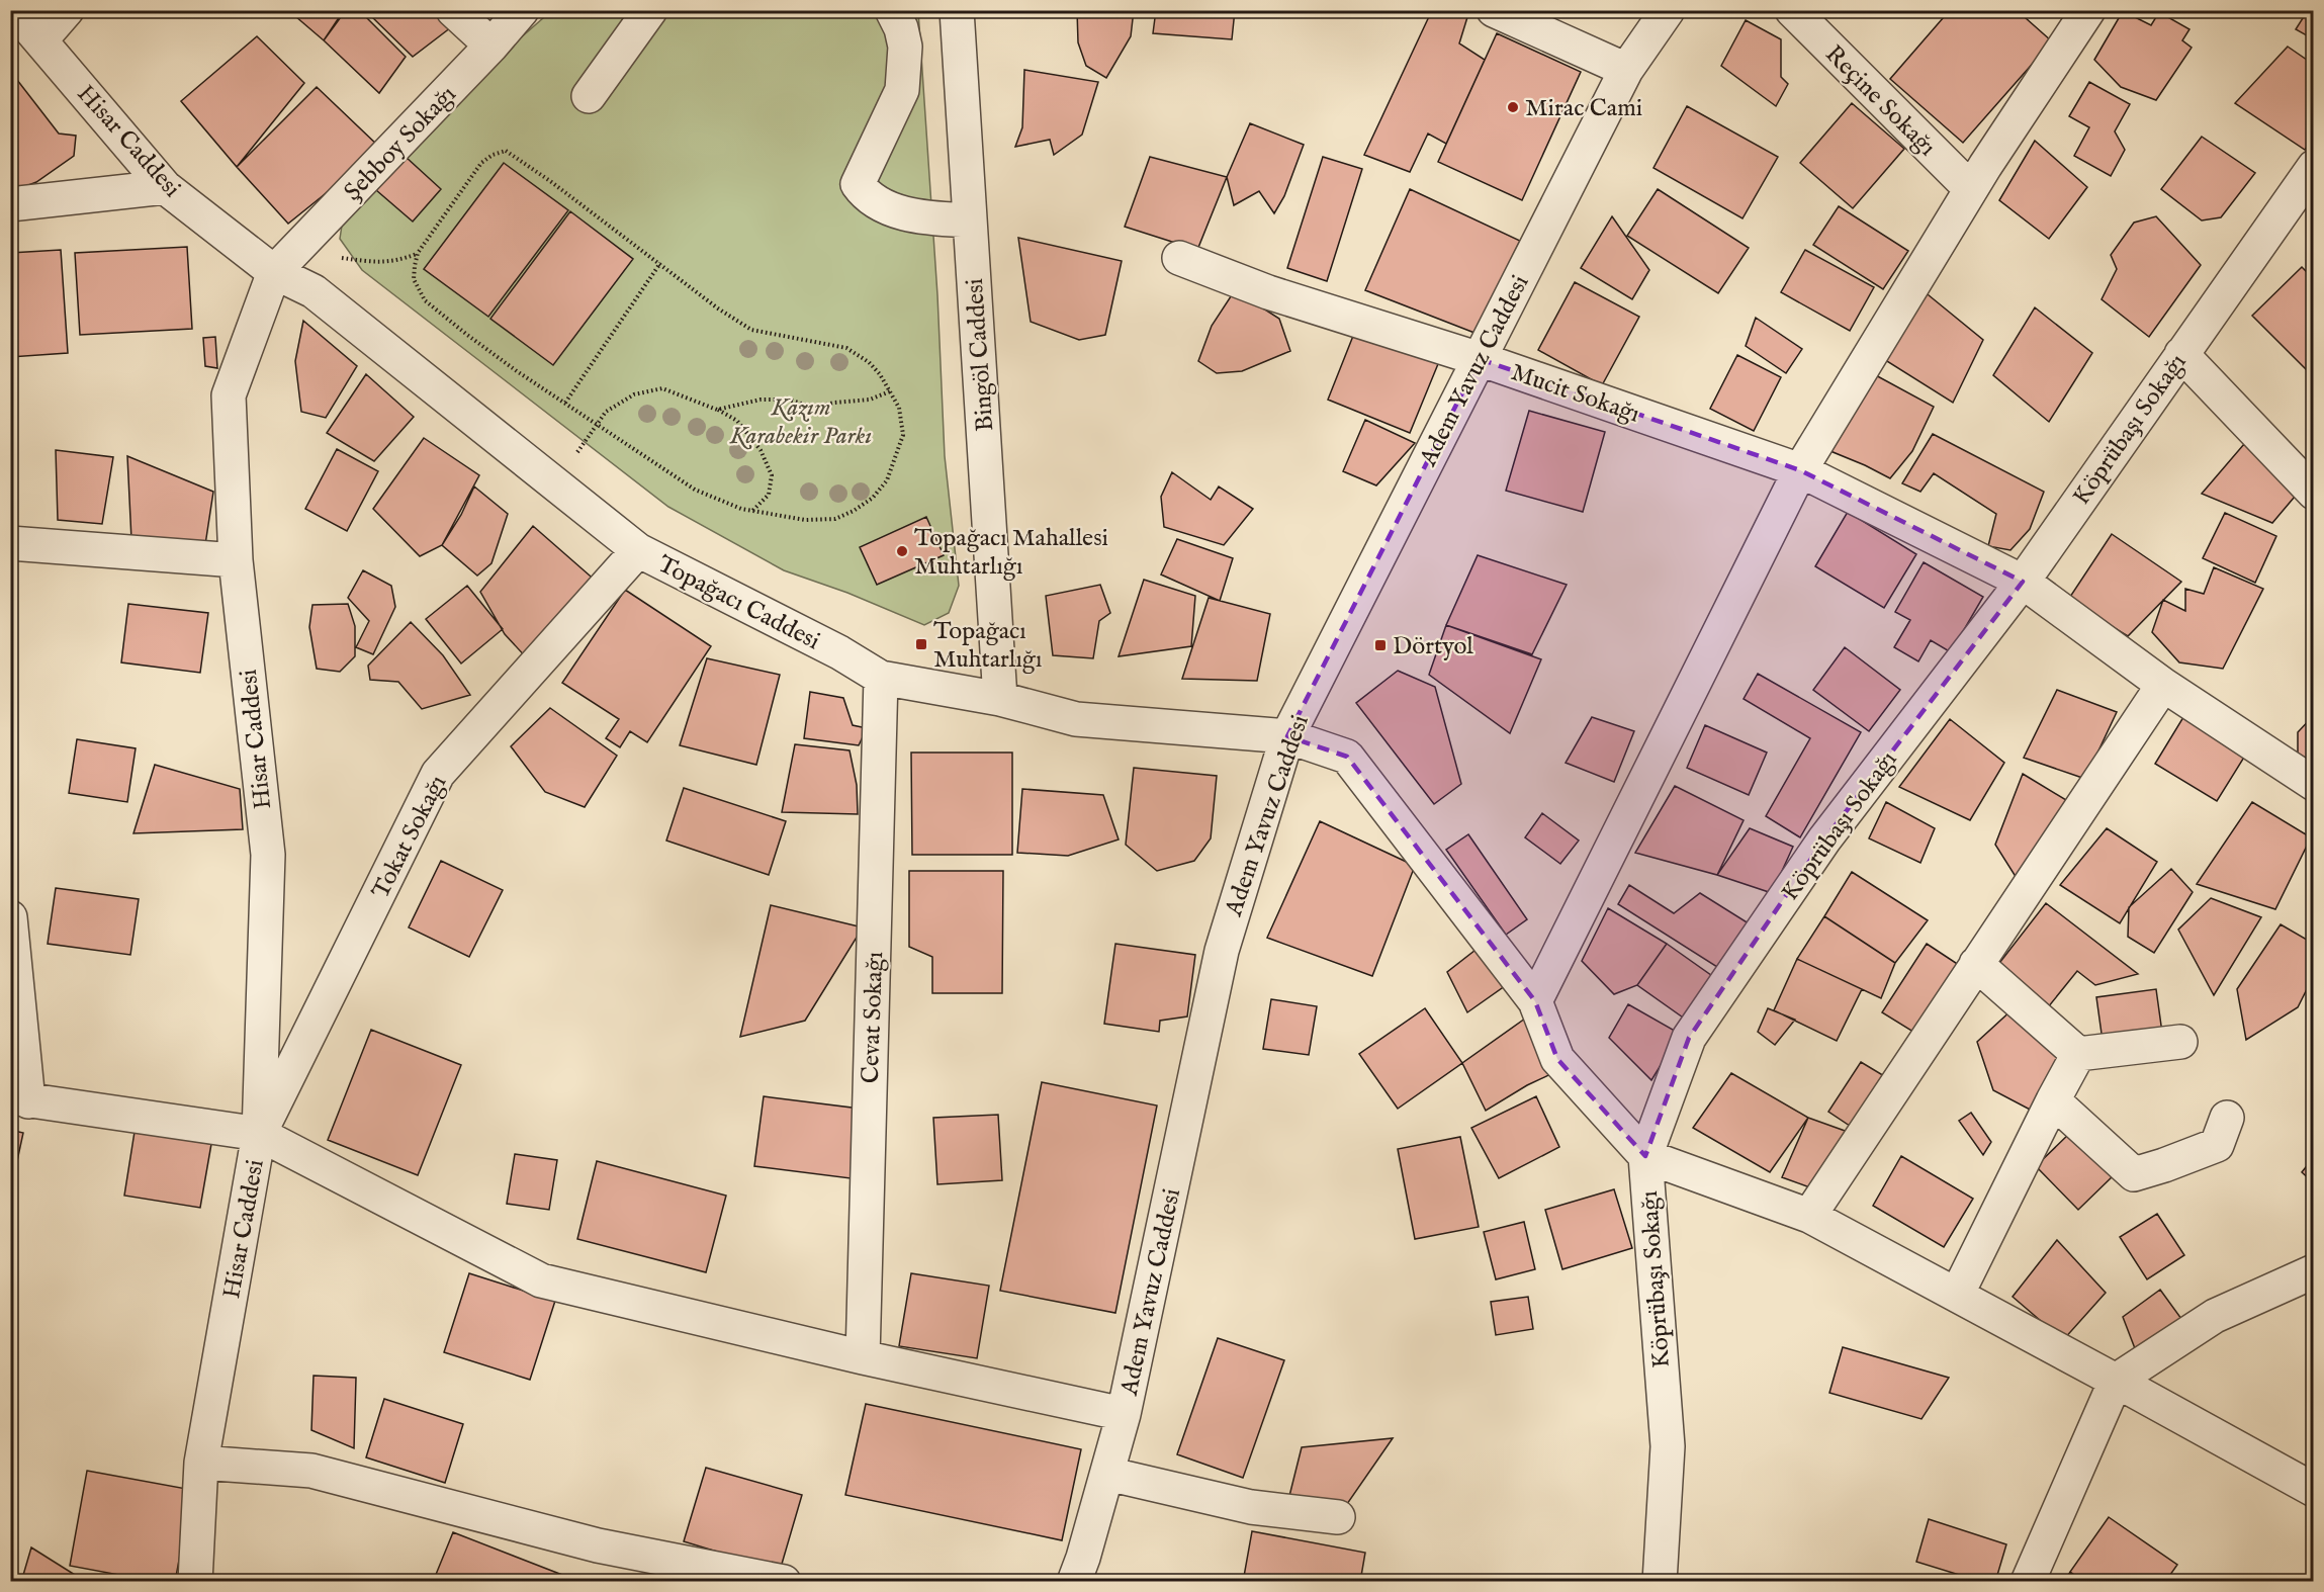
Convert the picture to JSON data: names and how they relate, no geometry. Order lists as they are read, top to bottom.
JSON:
{
  "streets": {
    "street": [
      "Reçine Sokağı",
      "Hisar Caddesi",
      "Şebboy Sokağı",
      "Bingöl Caddesi",
      "Adem Yavuz Caddesi",
      "Mucit Sokağı",
      "Köprübaşı Sokağı",
      "Topağacı Caddesi",
      "Tokat Sokağı",
      "Cevat Sokağı"
    ]
  },
  "crossings": [
    ["Hisar Caddesi", "Şebboy Sokağı"],
    ["Hisar Caddesi", "Topağacı Caddesi"],
    ["Hisar Caddesi", "Tokat Sokağı"],
    ["Şebboy Sokağı", "Topağacı Caddesi"],
    ["Bingöl Caddesi", "Topağacı Caddesi"],
    ["Adem Yavuz Caddesi", "Mucit Sokağı"],
    ["Adem Yavuz Caddesi", "Topağacı Caddesi"],
    ["Mucit Sokağı", "Köprübaşı Sokağı"],
    ["Köprübaşı Sokağı", "Topağacı Caddesi"],
    ["Topağacı Caddesi", "Tokat Sokağı"],
    ["Topağacı Caddesi", "Cevat Sokağı"]
  ],
  "parks": ["Kazım Karabekir Parkı"],
  "places": {
    "other": ["Mirac Cami", "Topağacı Mahallesi Muhtarlığı"],
    "transit": ["Topağacı Muhtarlığı", "Dörtyol"]
  }
}
